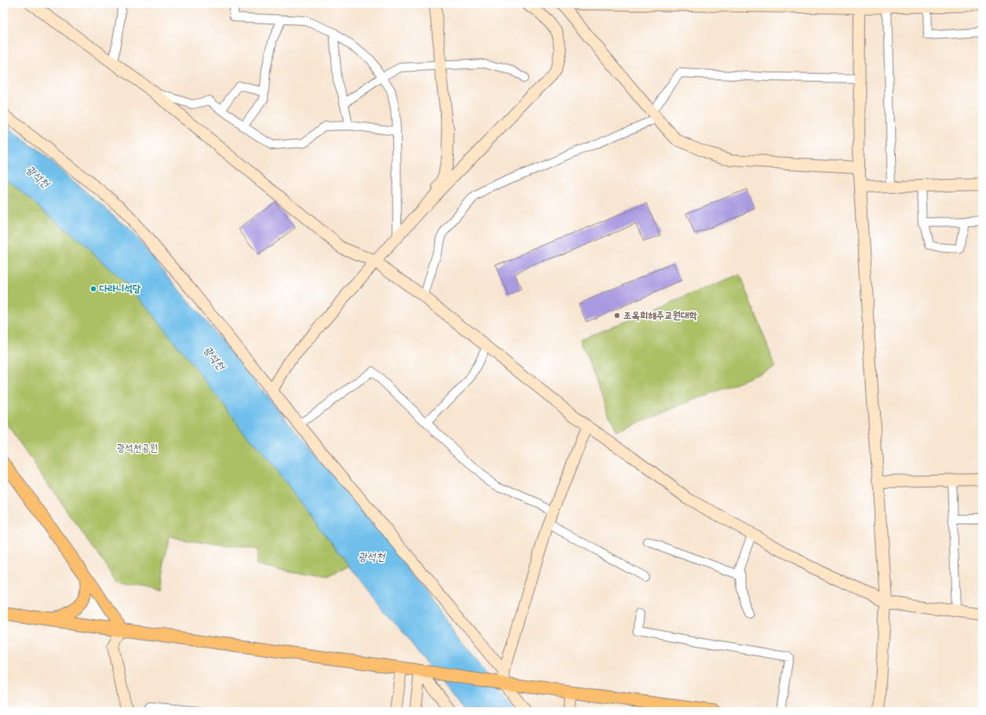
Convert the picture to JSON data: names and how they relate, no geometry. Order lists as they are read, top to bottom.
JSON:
{
  "water": ["광석천"],
  "parks": ["광석천공원"],
  "places": ["다라니석당", "조옥희해주교원대학"]
}
